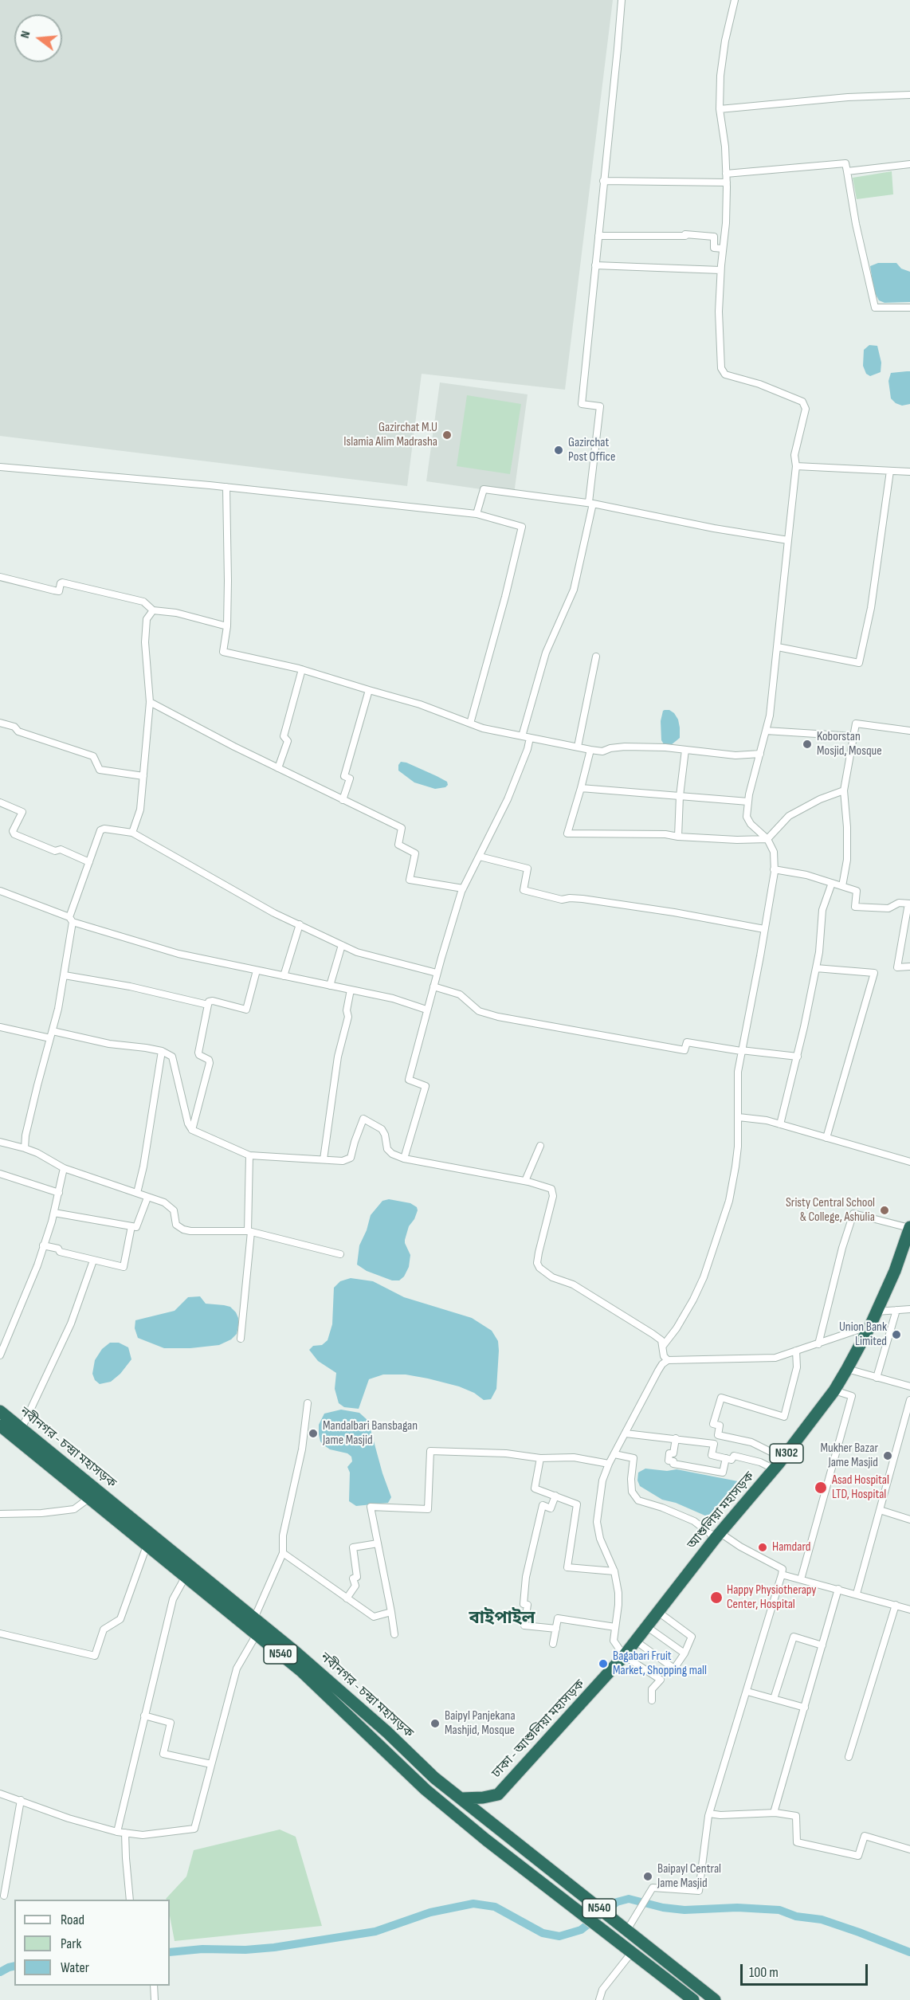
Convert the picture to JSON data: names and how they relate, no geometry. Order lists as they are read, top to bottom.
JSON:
{
  "streets": {
    "highway": [
      "নবীনগর - চন্দ্রা মহাসড়ক",
      "N302",
      "আশুলিয়া মহাসড়ক",
      "N540",
      "ঢাকা - আশুলিয়া মহাসড়ক"
    ]
  },
  "crossings": [
    ["নবীনগর - চন্দ্রা মহাসড়ক", "ঢাকা - আশুলিয়া মহাসড়ক"],
    ["আশুলিয়া মহাসড়ক", "ঢাকা - আশুলিয়া মহাসড়ক"]
  ],
  "districts": ["বাইপাইল"],
  "places": [
    "Gazirchat M.U Islamia Alim Madrasha",
    "Gazirchat Post Office",
    "Koborstan Mosjid, Mosque",
    "Sristy Central School & College, Ashulia",
    "Union Bank Limited",
    "Mandalbari Bansbagan Jame Masjid",
    "Mukher Bazar Jame Masjid",
    "Asad Hospital LTD, Hospital",
    "Hamdard",
    "Happy Physiotherapy Center, Hospital",
    "Bagabari Fruit Market, Shopping mall",
    "Baipyl Panjekana Mashjid, Mosque",
    "Baipayl Central Jame Masjid"
  ],
  "legend": ["Road", "Park", "Water"],
  "scale_bar": "100 m",
  "north": "left"
}
